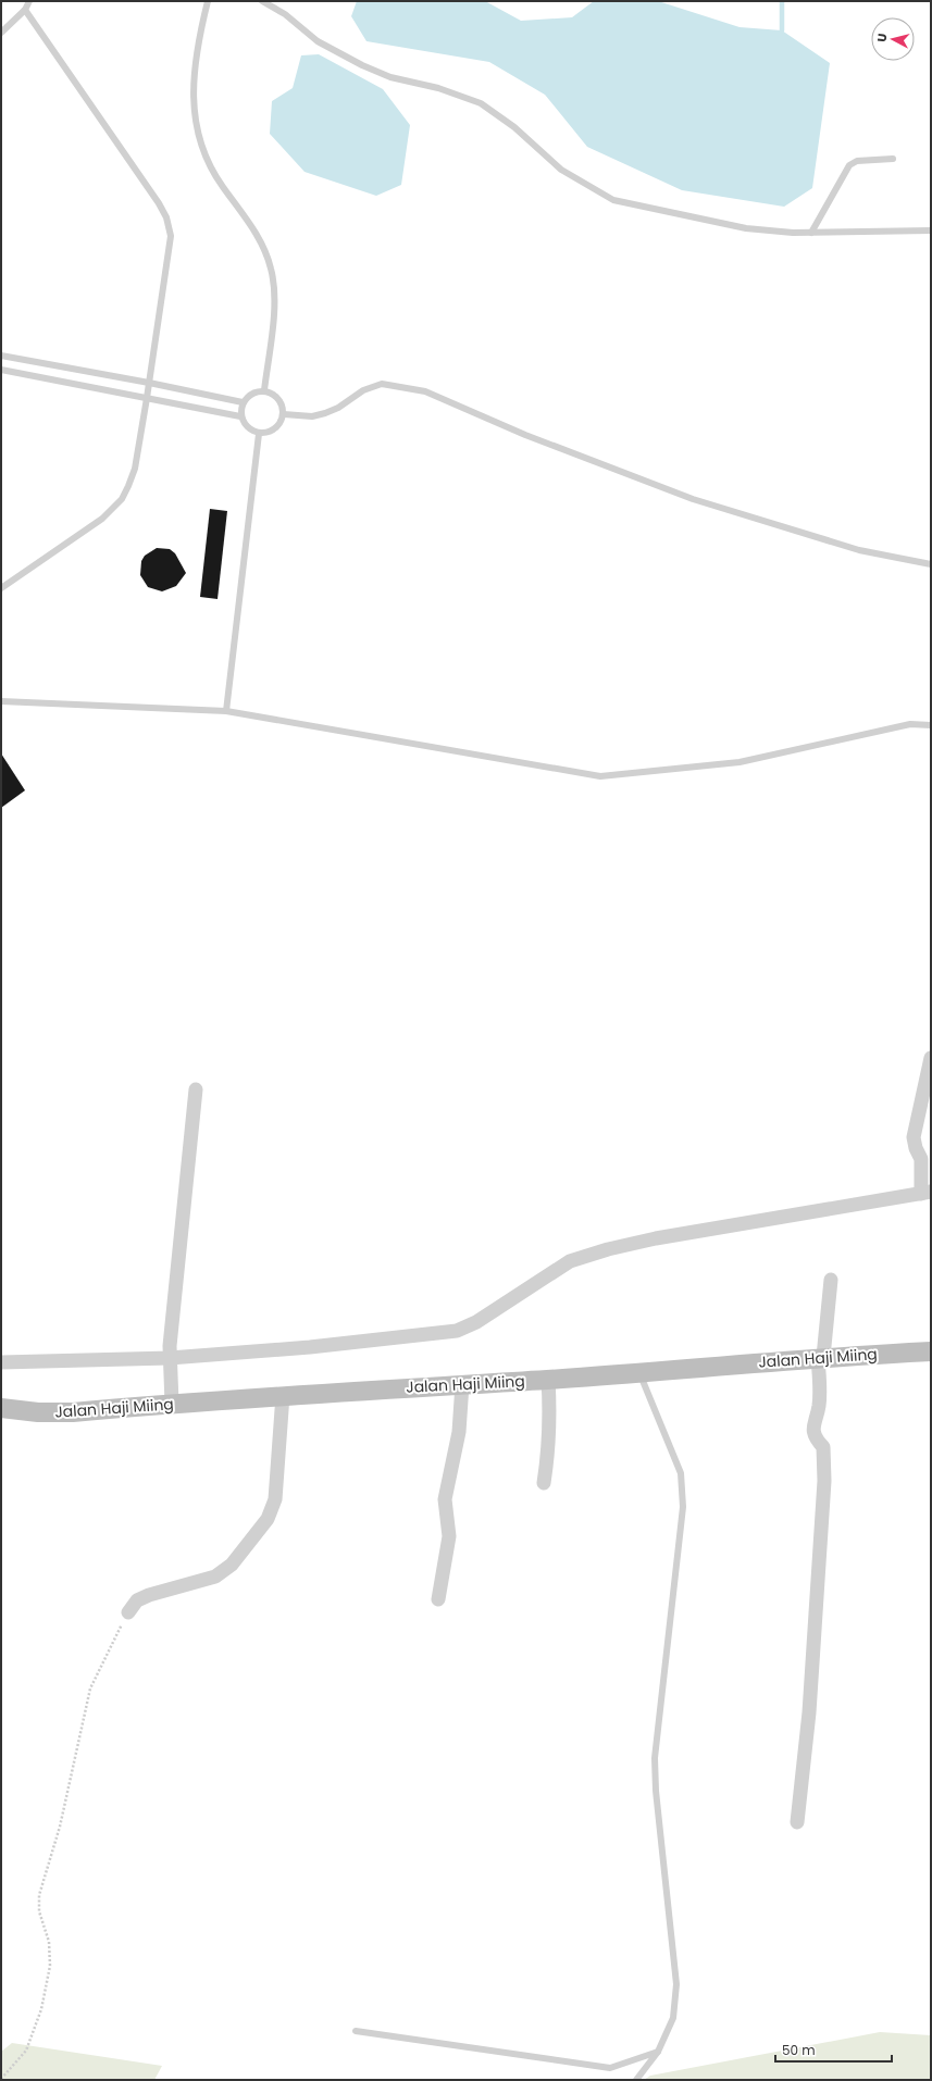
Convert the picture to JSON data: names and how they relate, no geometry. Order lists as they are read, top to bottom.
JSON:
{
  "streets": {
    "main road": ["Jalan Haji Miing"]
  },
  "scale_bar": "50 m",
  "north": "left"
}
